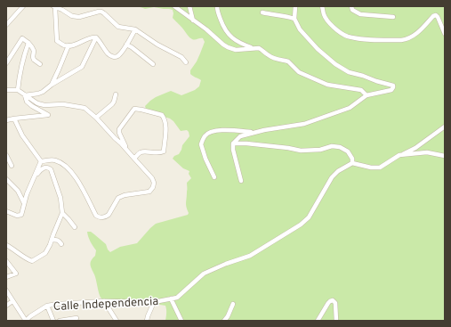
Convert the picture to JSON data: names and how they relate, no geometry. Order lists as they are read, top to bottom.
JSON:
{
  "streets": {
    "street": ["Calle Independencia"]
  }
}
